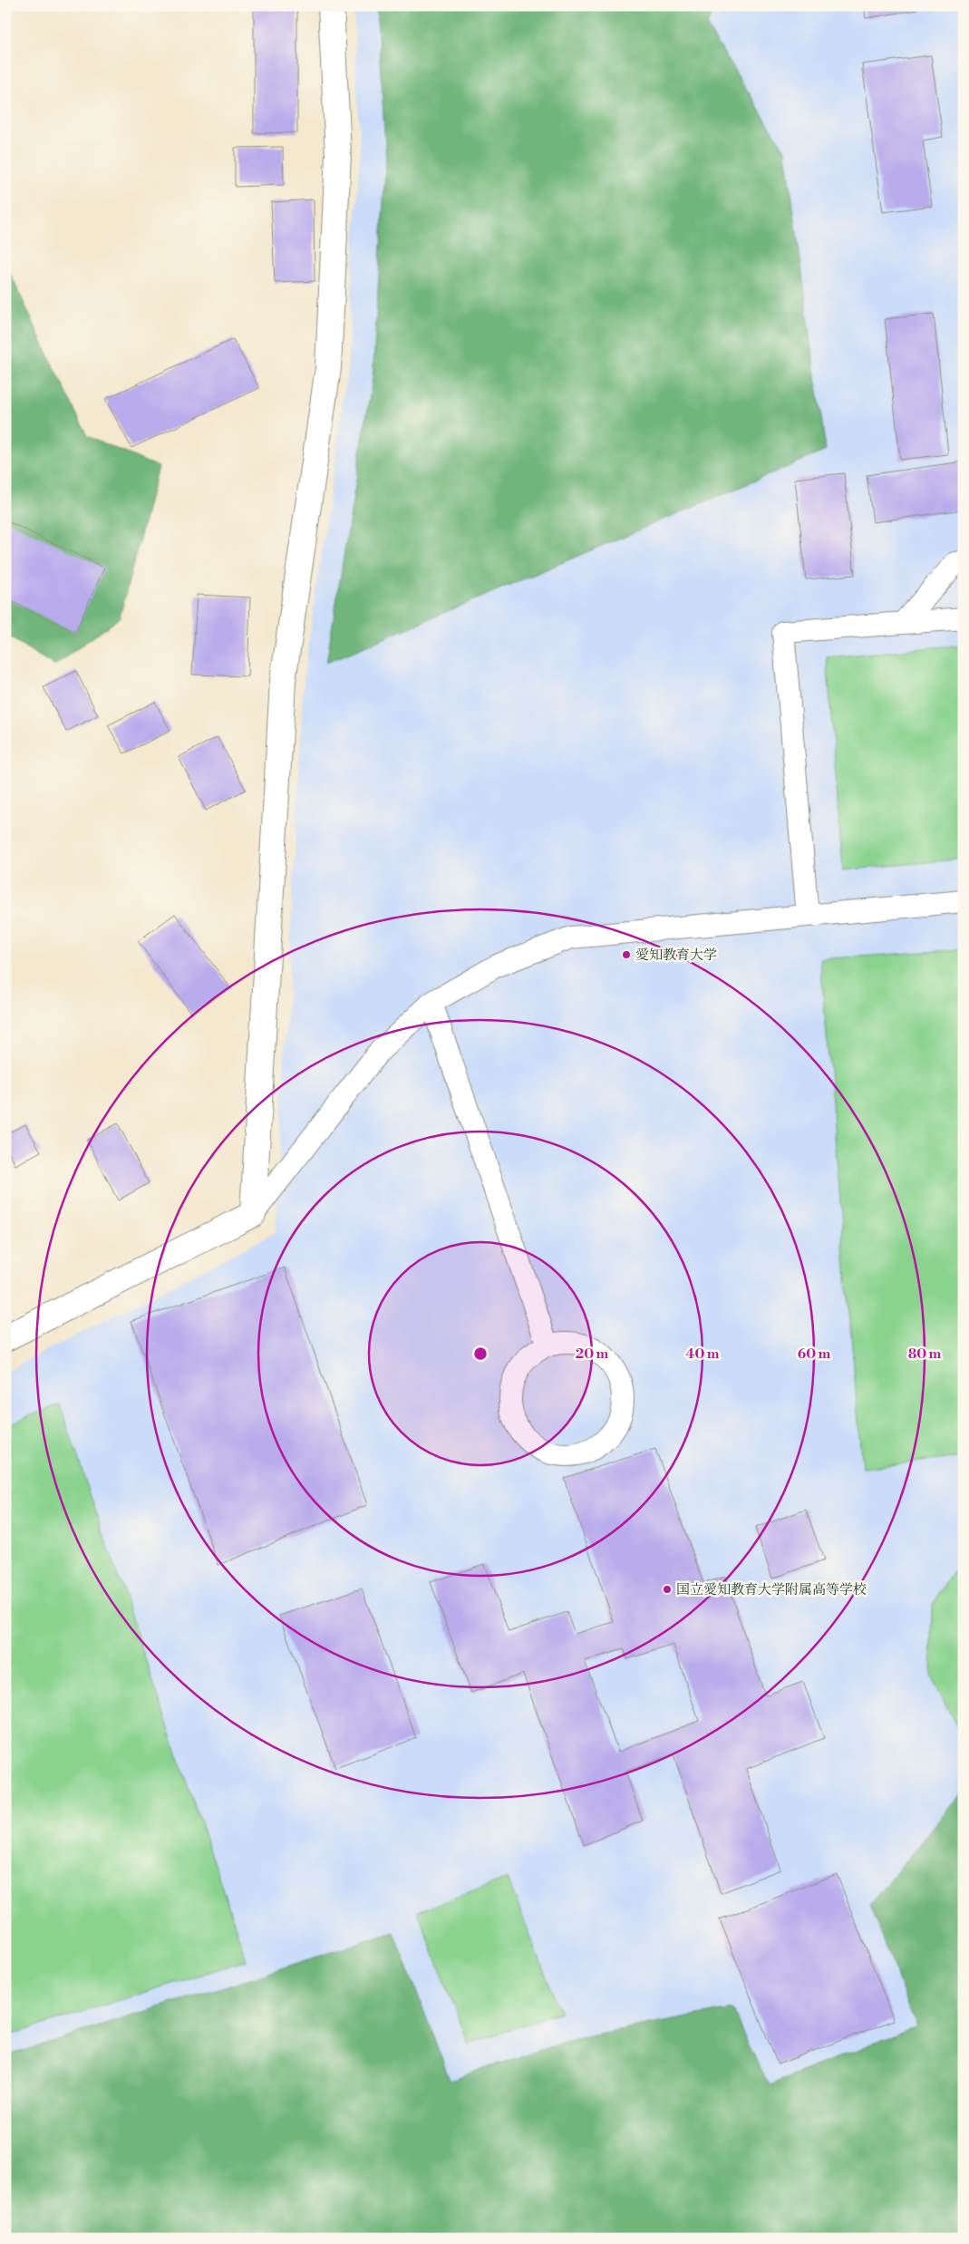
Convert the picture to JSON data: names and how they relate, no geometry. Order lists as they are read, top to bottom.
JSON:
{
  "places": ["愛知教育大学", "国立愛知教育大学附属高等学校"],
  "rings": [
    "20 m",
    "40 m",
    "60 m",
    "80 m"
  ]
}
